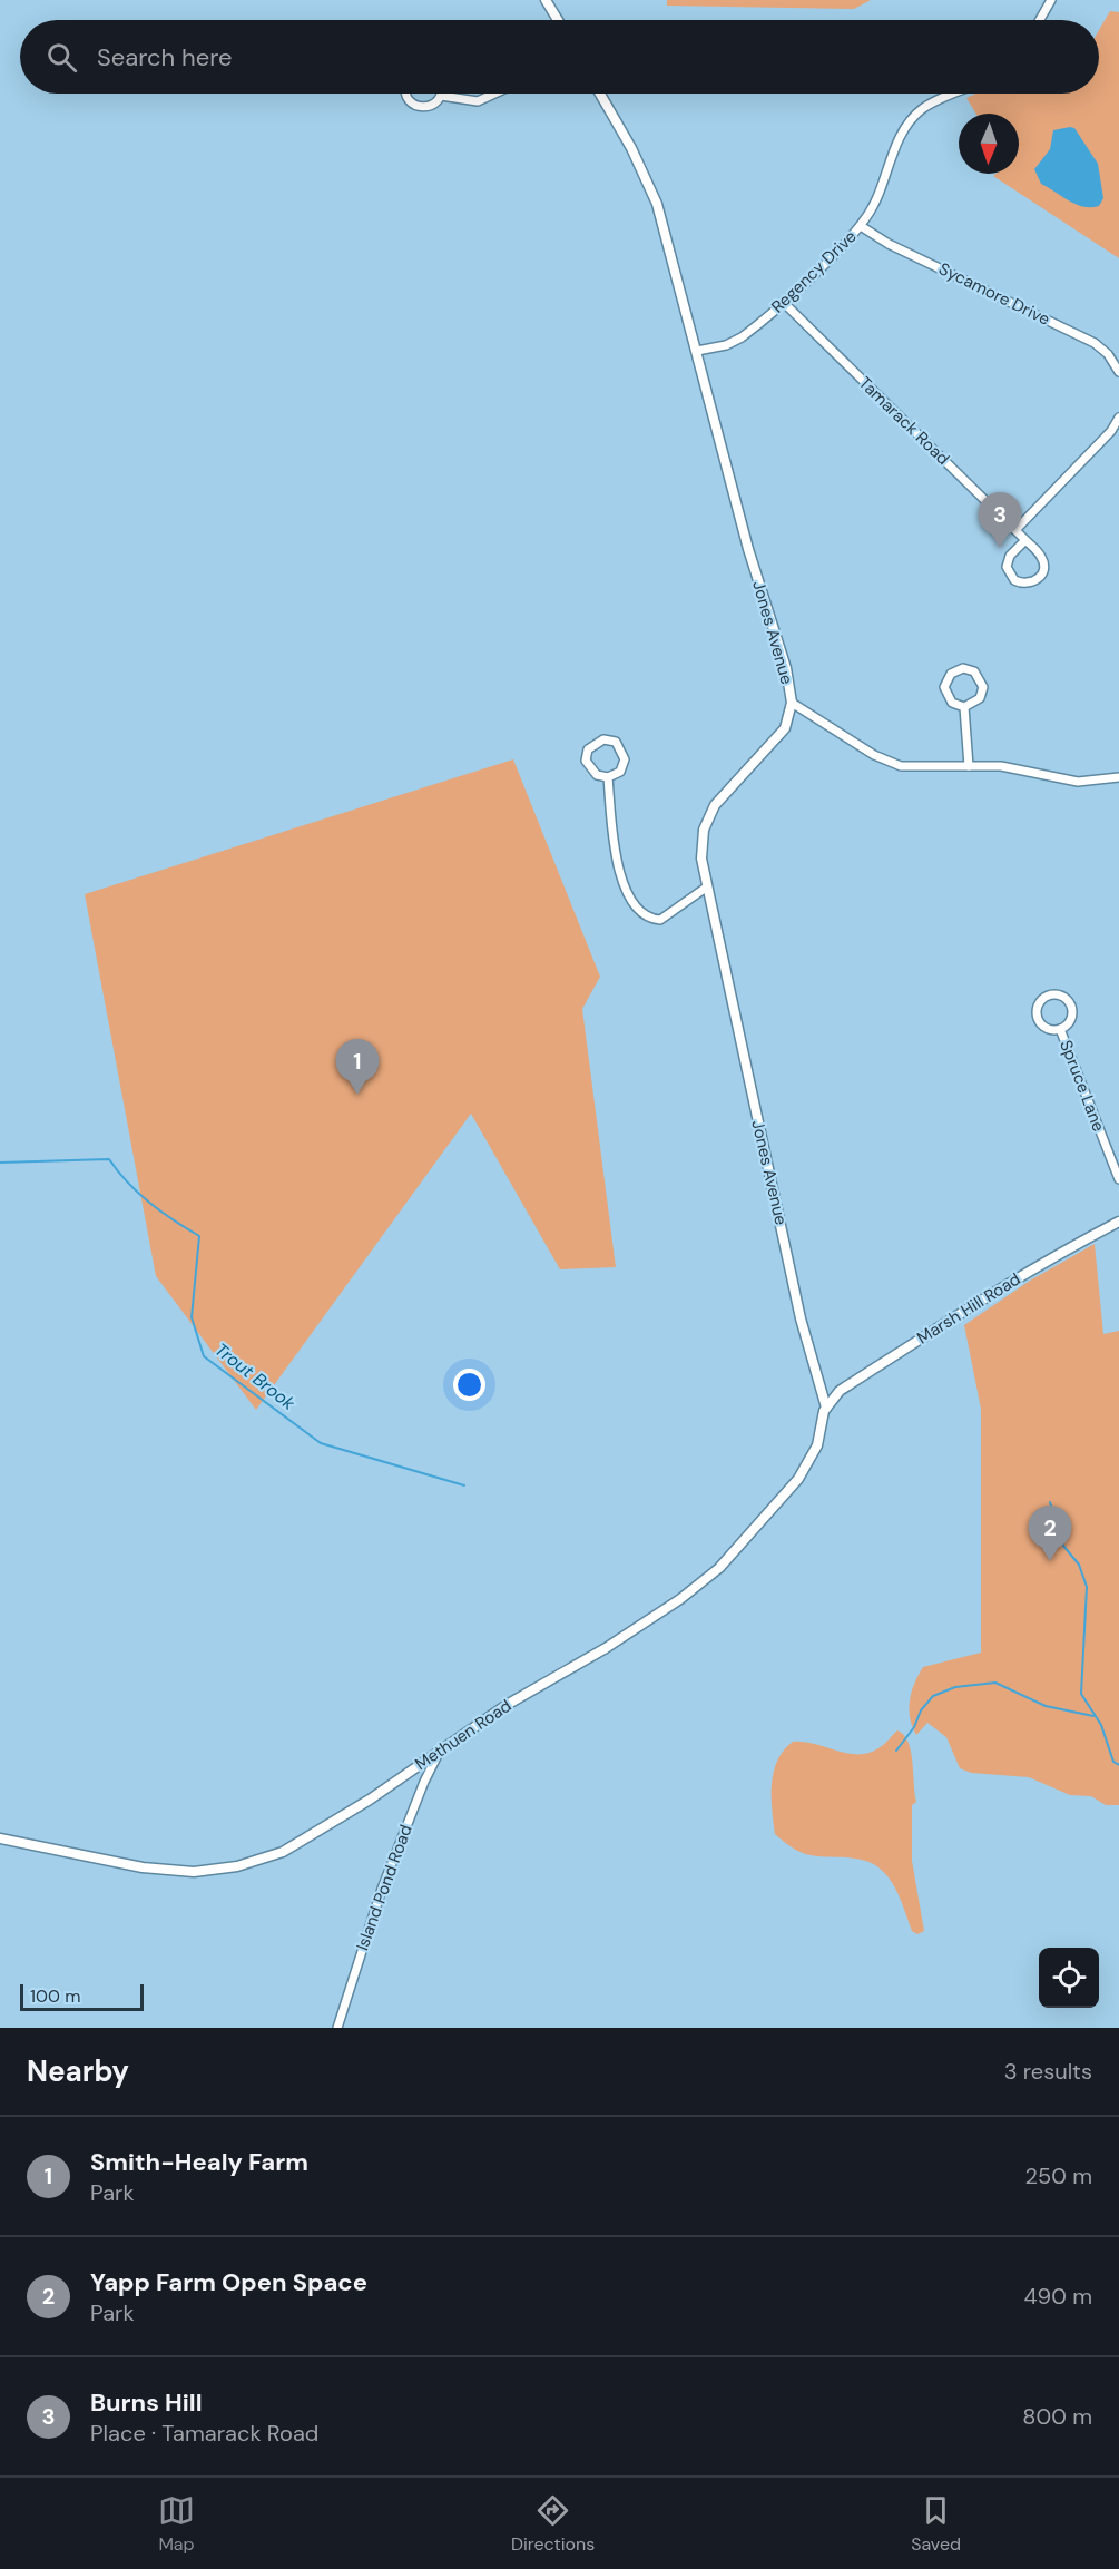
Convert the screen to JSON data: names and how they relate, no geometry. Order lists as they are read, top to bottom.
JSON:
{
  "streets": {
    "street": [
      "Regency Drive",
      "Sycamore Drive",
      "Tamarack Road",
      "Jones Avenue",
      "Spruce Lane",
      "Marsh Hill Road",
      "Methuen Road",
      "Island Pond Road"
    ]
  },
  "crossings": [
    ["Regency Drive", "Sycamore Drive"],
    ["Regency Drive", "Tamarack Road"],
    ["Regency Drive", "Jones Avenue"],
    ["Jones Avenue", "Marsh Hill Road"],
    ["Jones Avenue", "Methuen Road"],
    ["Marsh Hill Road", "Methuen Road"],
    ["Methuen Road", "Island Pond Road"]
  ],
  "water": ["Trout Brook"],
  "scale_bar": "100 m",
  "north": "bottom",
  "page": {
    "search": "Search here",
    "pins": ["3", "1", "2"],
    "scale": "100 m",
    "heading": ["Nearby", "3 results"],
    "list": [
      {
        "mark": "1",
        "name": "Smith-Healy Farm",
        "note": "Park",
        "value": "250 m"
      },
      {
        "mark": "2",
        "name": "Yapp Farm Open Space",
        "note": "Park",
        "value": "490 m"
      },
      {
        "mark": "3",
        "name": "Burns Hill",
        "note": "Place · Tamarack Road",
        "value": "800 m"
      }
    ],
    "nav": ["Map", "Directions", "Saved"]
  }
}
